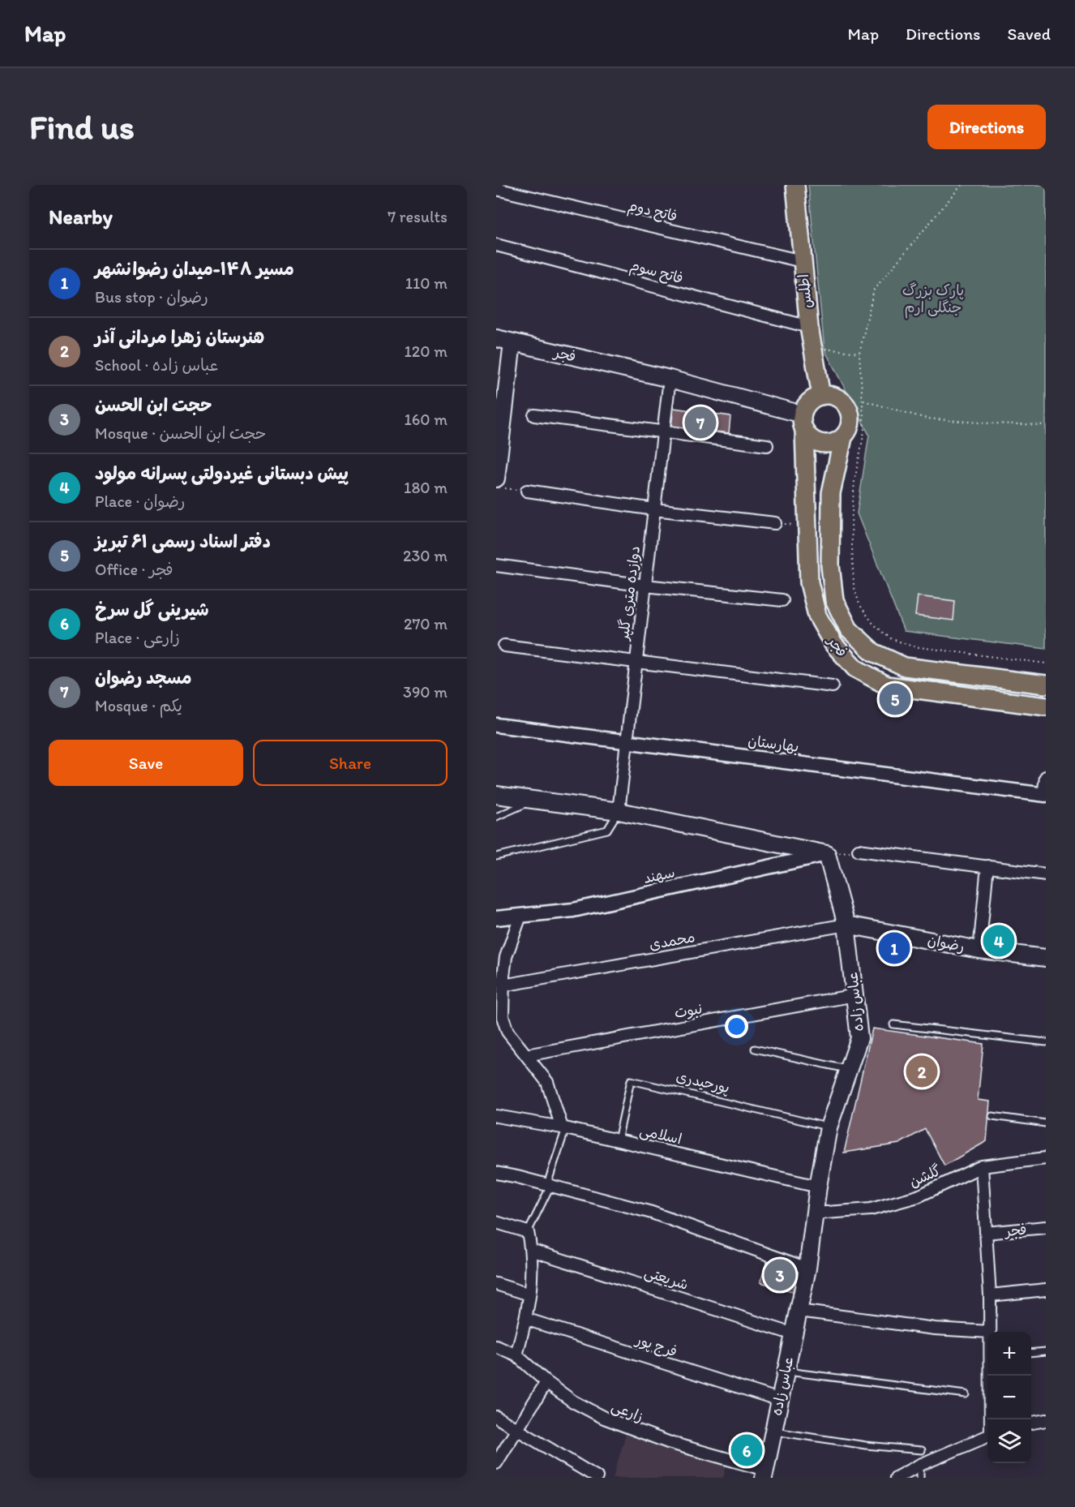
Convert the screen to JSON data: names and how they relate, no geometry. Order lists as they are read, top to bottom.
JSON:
{
  "streets": {
    "main road": [
      "اطلس",
      "فجر",
      "رضوان",
      "عباس زاده"
    ],
    "street": [
      "فاتح دوم",
      "فاتح سوم",
      "دوازده متری گلپر",
      "بهارستان",
      "سهند",
      "محمدی",
      "نبوت",
      "اسلامی",
      "گلشن",
      "شریعتی",
      "فرج پور",
      "زارعی"
    ],
    "lane": ["پورحیدری"]
  },
  "crossings": [
    ["فاتح دوم", "اطلس"],
    ["فاتح سوم", "اطلس"],
    ["اطلس", "فجر"],
    ["فجر", "دوازده متری گلپر"],
    ["دوازده متری گلپر", "بهارستان"],
    ["سهند", "عباس زاده"],
    ["محمدی", "رضوان"],
    ["محمدی", "عباس زاده"],
    ["رضوان", "عباس زاده"],
    ["عباس زاده", "نبوت"],
    ["عباس زاده", "پورحیدری"],
    ["عباس زاده", "اسلامی"],
    ["عباس زاده", "گلشن"],
    ["عباس زاده", "شریعتی"],
    ["عباس زاده", "فرج پور"],
    ["عباس زاده", "زارعی"],
    ["پورحیدری", "اسلامی"]
  ],
  "parks": ["پارک بزرگ جنگلی ارم"],
  "page": {
    "header": "Map",
    "nav": ["Map", "Directions", "Saved"],
    "buttons": [
      "Directions",
      ["Save", "Share"]
    ],
    "title": "Find us",
    "heading": ["Nearby", "7 results"],
    "list": [
      {
        "mark": "1",
        "name": "مسیر ۱۴۸-میدان رضوانشهر",
        "note": "Bus stop · رضوان",
        "value": "110 m"
      },
      {
        "mark": "2",
        "name": "هنرستان زهرا مردانی آذر",
        "note": "School · عباس زاده",
        "value": "120 m"
      },
      {
        "mark": "3",
        "name": "حجت ابن الحسن",
        "note": "Mosque · حجت ابن الحسن",
        "value": "160 m"
      },
      {
        "mark": "4",
        "name": "پیش دبستانی غیردولتی پسرانه مولود",
        "note": "Place · رضوان",
        "value": "180 m"
      },
      {
        "mark": "5",
        "name": "دفتر اسناد رسمی ۶۱ تبریز",
        "note": "Office · فجر",
        "value": "230 m"
      },
      {
        "mark": "6",
        "name": "شیرینی گل سرخ",
        "note": "Place · زارعی",
        "value": "270 m"
      },
      {
        "mark": "7",
        "name": "مسجد رضوان",
        "note": "Mosque · یکم",
        "value": "390 m"
      }
    ],
    "pins": [
      "7",
      "5",
      "4",
      "1",
      "2",
      "3",
      "6"
    ],
    "map_buttons": ["+", "−"]
  }
}
